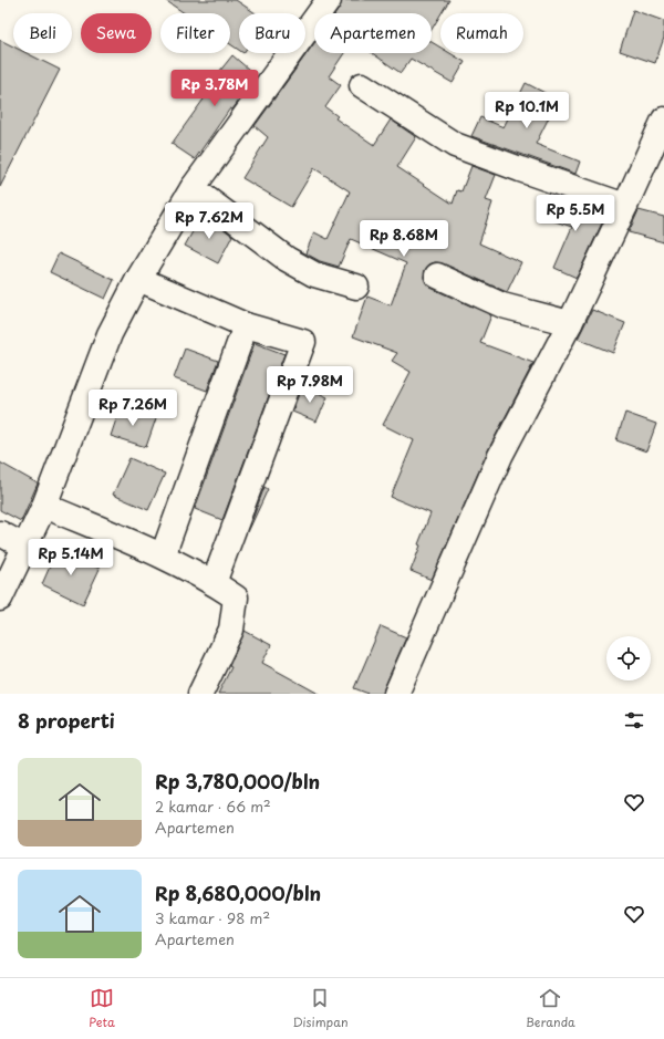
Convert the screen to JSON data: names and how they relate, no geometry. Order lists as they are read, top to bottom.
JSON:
{
  "page": {
    "chip": [
      "Beli",
      "Sewa",
      "Filter",
      "Baru",
      "Apartemen",
      "Rumah"
    ],
    "price": [
      "Rp 3.78M",
      "Rp 10.1M",
      "Rp 5.5M",
      "Rp 7.62M",
      "Rp 8.68M",
      "Rp 7.98M",
      "Rp 7.26M",
      "Rp 5.14M"
    ],
    "heading": "8 properti",
    "list": [
      {
        "name": "Rp 3,780,000/bln",
        "note": "2 kamar · 66 m² · Apartemen"
      },
      {
        "name": "Rp 8,680,000/bln",
        "note": "3 kamar · 98 m² · Apartemen"
      }
    ],
    "tabs": ["Peta", "Disimpan", "Beranda"]
  }
}
